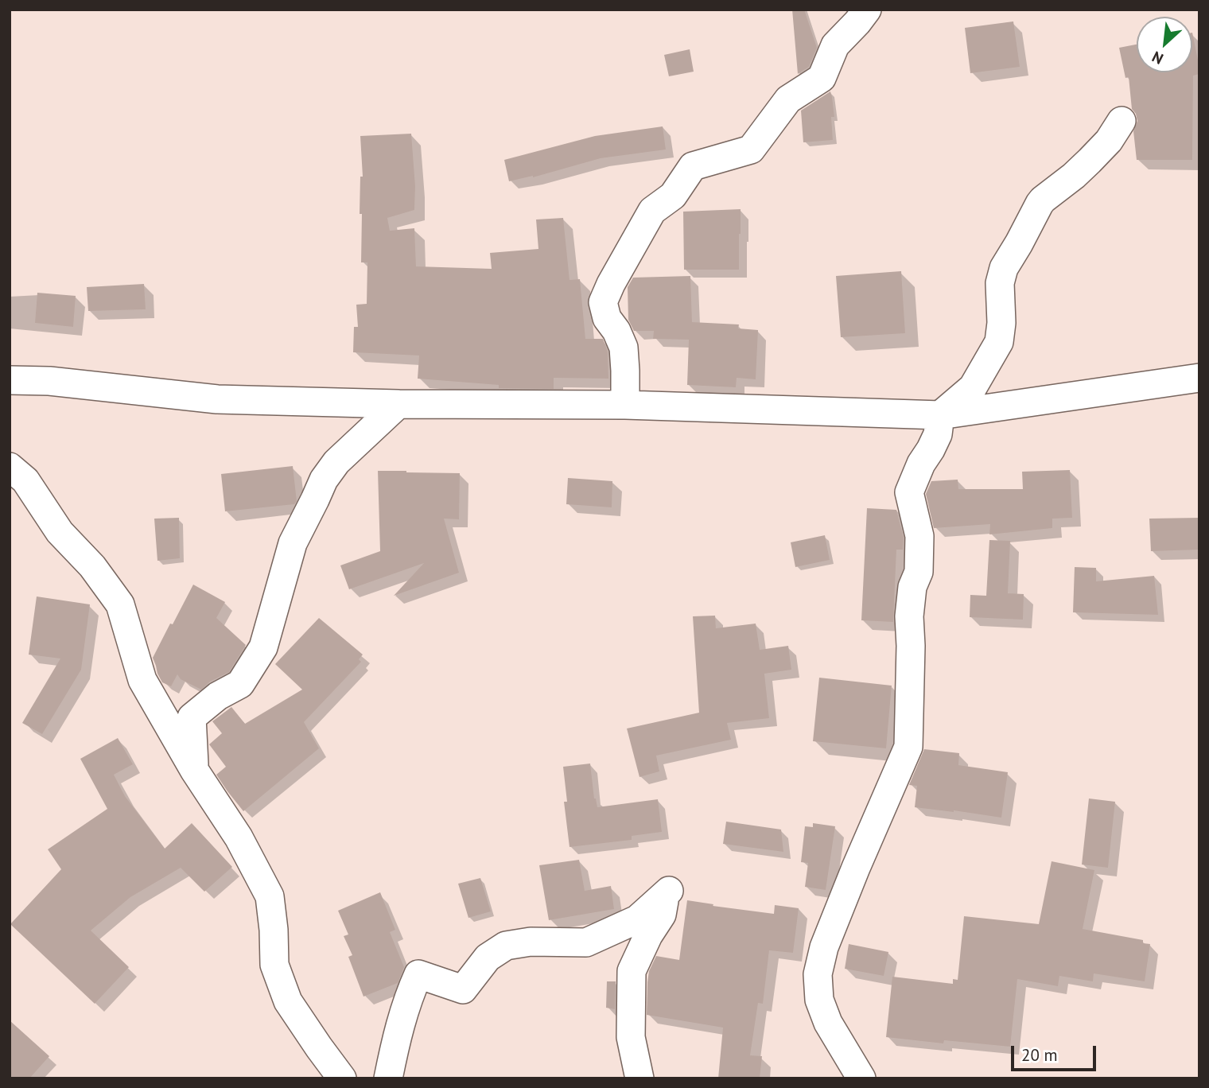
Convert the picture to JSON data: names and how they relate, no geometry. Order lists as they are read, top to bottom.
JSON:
{
  "scale_bar": "20 m",
  "north": "bottom left"
}
